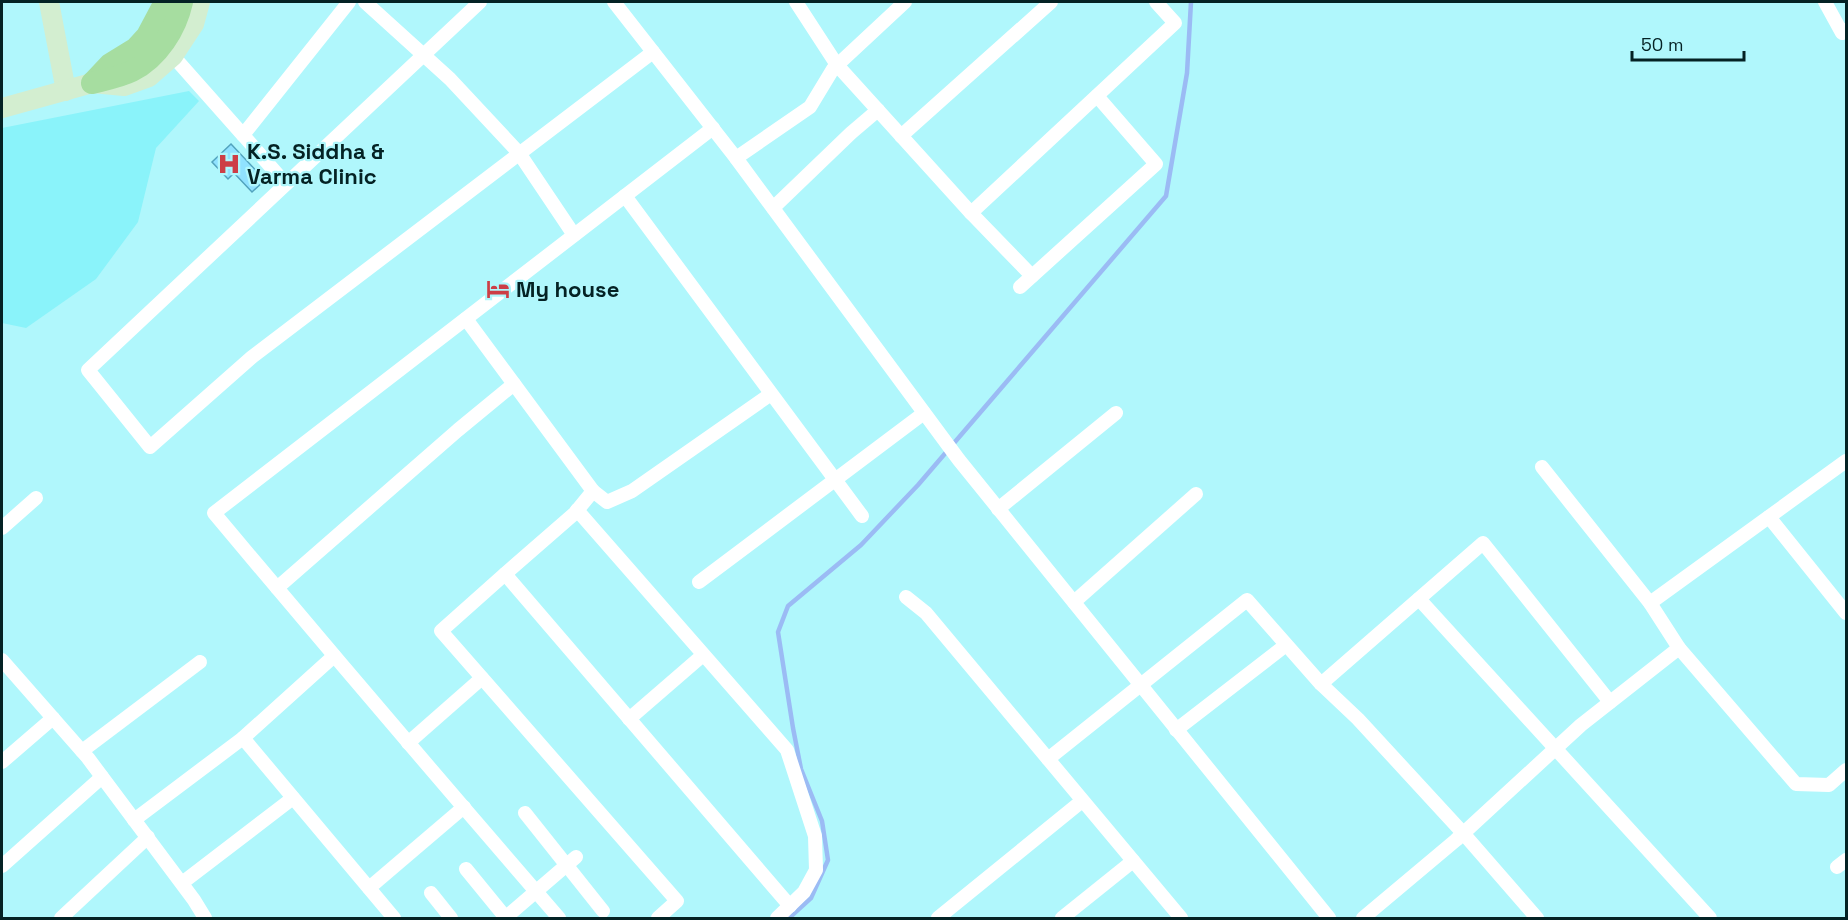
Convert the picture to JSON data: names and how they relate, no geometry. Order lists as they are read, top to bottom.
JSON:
{
  "places": {
    "hospital": ["K.S. Siddha & Varma Clinic"],
    "hotel": ["My house"]
  },
  "scale_bar": "50 m"
}
